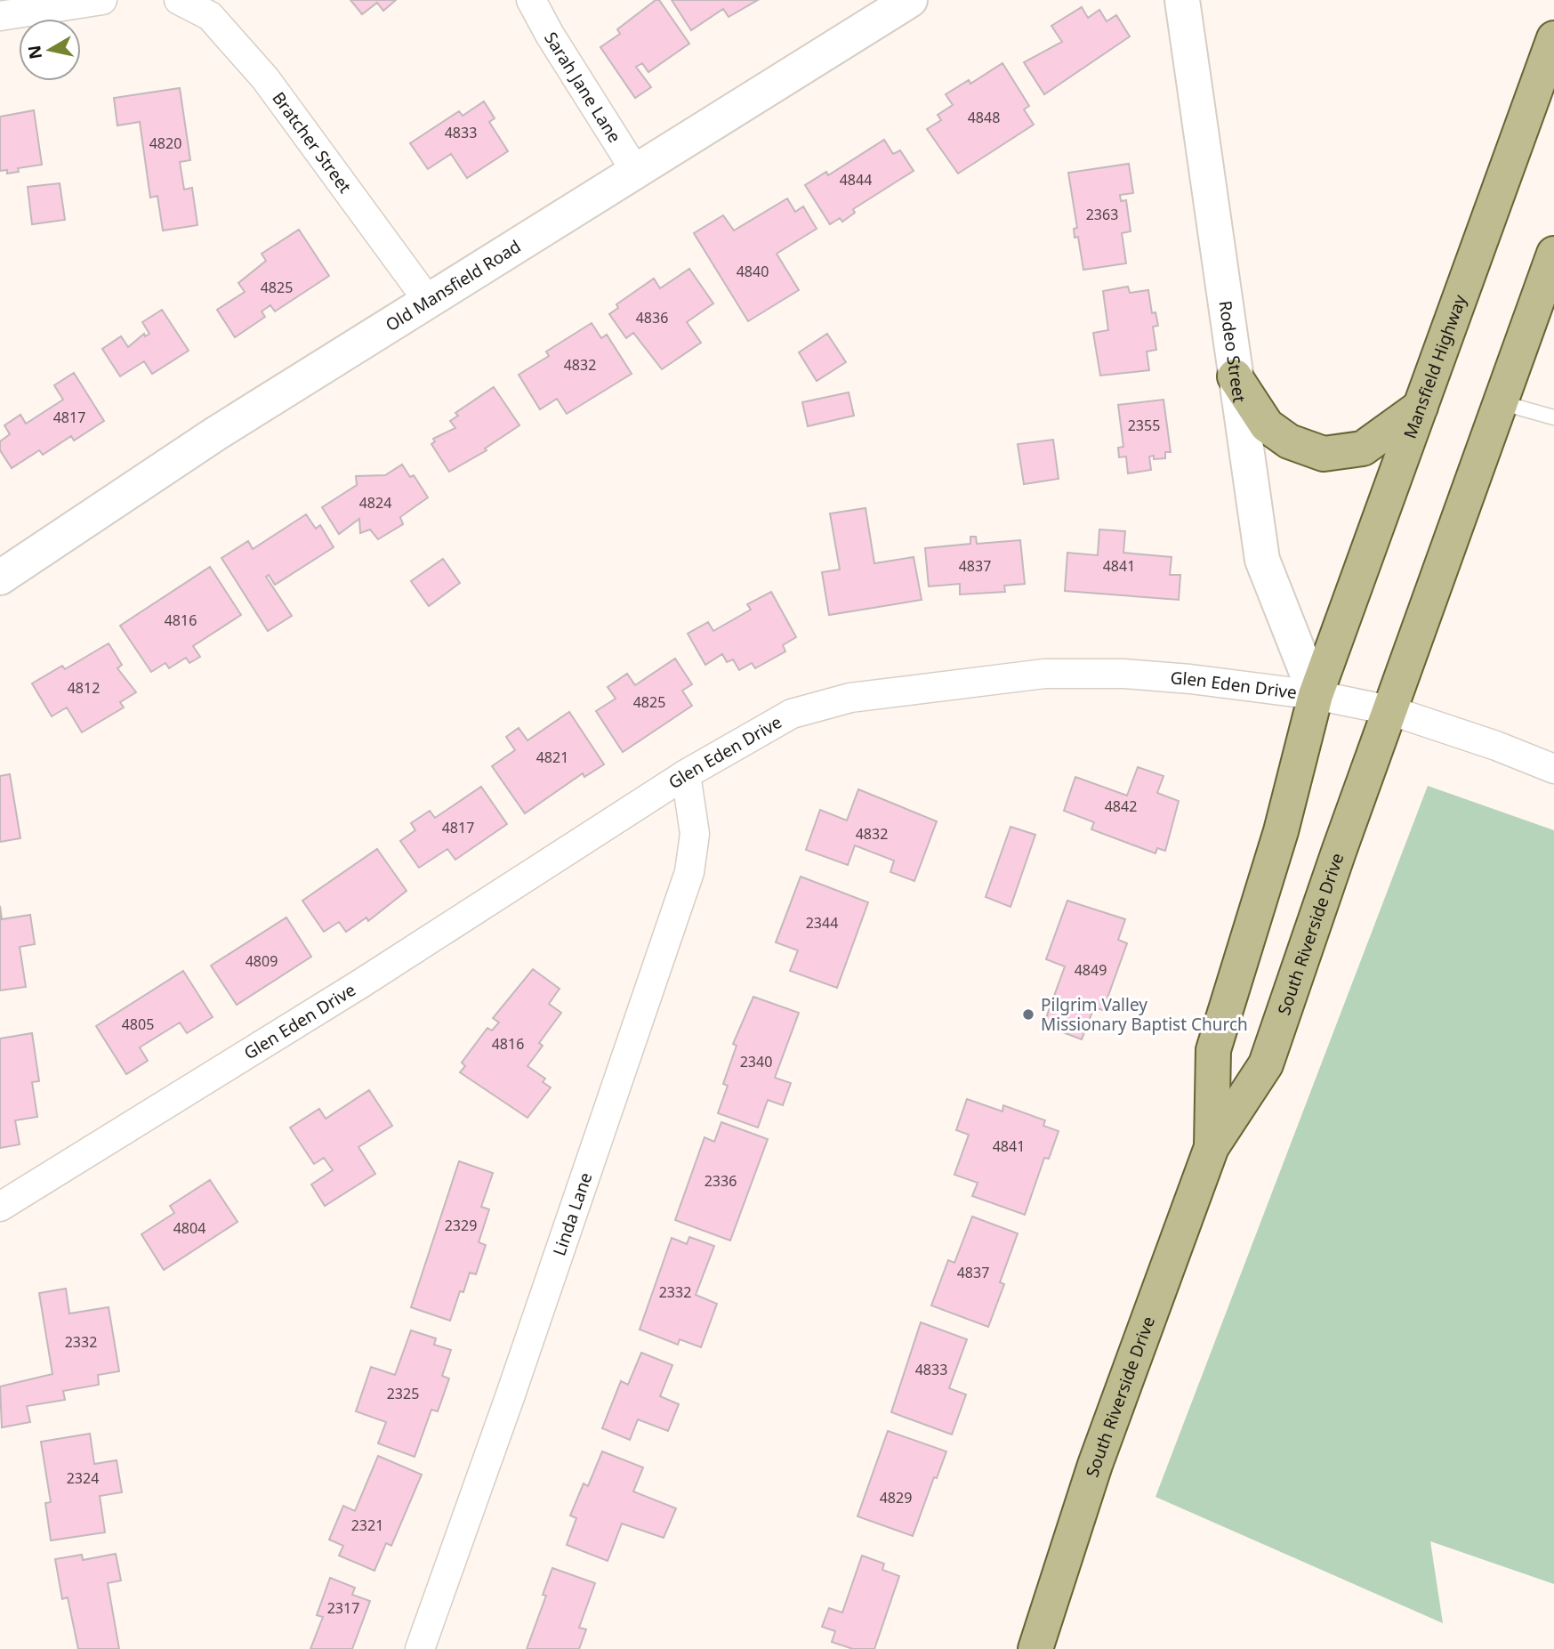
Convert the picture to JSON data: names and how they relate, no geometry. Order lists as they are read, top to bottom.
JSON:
{
  "streets": {
    "main road": ["Mansfield Highway", "South Riverside Drive"],
    "street": [
      "Sarah Jane Lane",
      "Bratcher Street",
      "Old Mansfield Road",
      "Rodeo Street",
      "Glen Eden Drive",
      "Linda Lane"
    ]
  },
  "crossings": [
    ["Sarah Jane Lane", "Old Mansfield Road"],
    ["Bratcher Street", "Old Mansfield Road"],
    ["Rodeo Street", "Mansfield Highway"],
    ["Rodeo Street", "Glen Eden Drive"],
    ["Rodeo Street", "South Riverside Drive"],
    ["Mansfield Highway", "Glen Eden Drive"],
    ["Mansfield Highway", "South Riverside Drive"],
    ["Glen Eden Drive", "South Riverside Drive"],
    ["Glen Eden Drive", "Linda Lane"]
  ],
  "places": ["Pilgrim Valley Missionary Baptist Church"],
  "house_numbers": [
    "4848",
    "4833",
    "4820",
    "4844",
    "2363",
    "4840",
    "4825",
    "4836",
    "4832",
    "4817",
    "2355",
    "4824",
    "4837",
    "4841",
    "4816",
    "4812",
    "4825",
    "4821",
    "4842",
    "4817",
    "4832",
    "2344",
    "4809",
    "4849",
    "4805",
    "4816",
    "2340",
    "4841",
    "2336",
    "2329",
    "4804",
    "4837",
    "2332",
    "2332",
    "4833",
    "2325",
    "2324",
    "4829",
    "2321",
    "2317"
  ],
  "north": "left"
}
